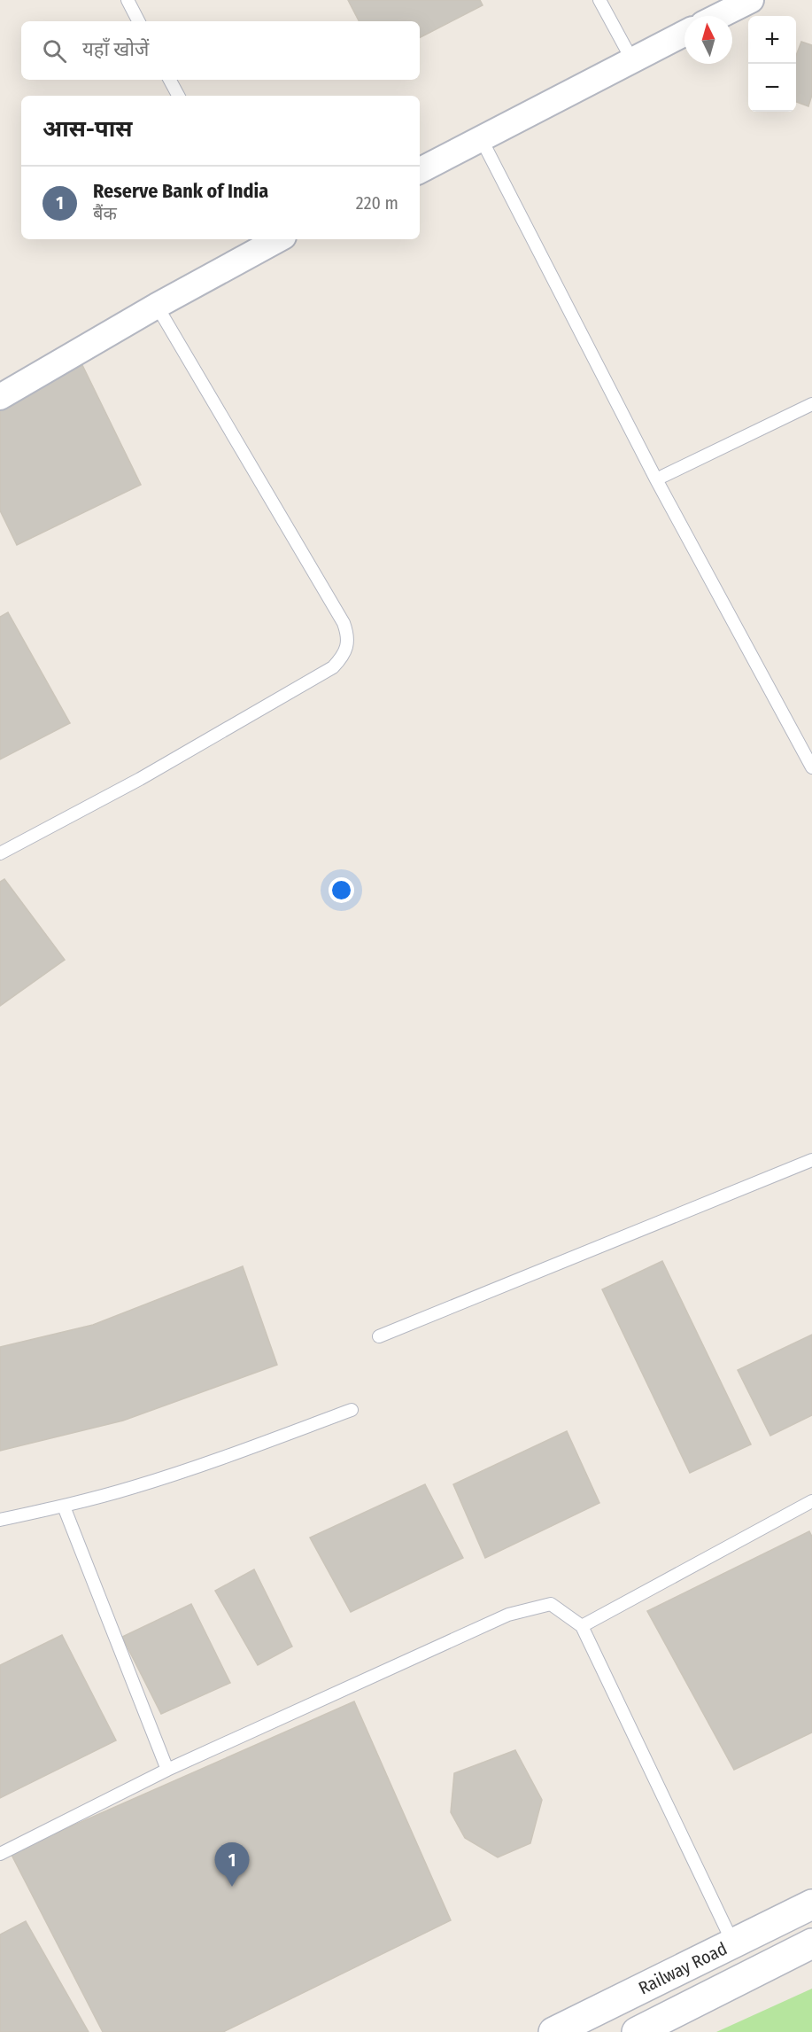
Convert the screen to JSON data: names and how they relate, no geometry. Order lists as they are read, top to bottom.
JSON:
{
  "streets": {
    "main road": ["Railway Road"]
  },
  "north": "top",
  "page": {
    "map_buttons": ["+", "−"],
    "search": "यहाँ खोजें",
    "heading": "आस-पास",
    "list": [
      {
        "mark": "1",
        "name": "Reserve Bank of India",
        "note": "बैंक",
        "value": "220 m"
      }
    ],
    "pins": "1"
  }
}
